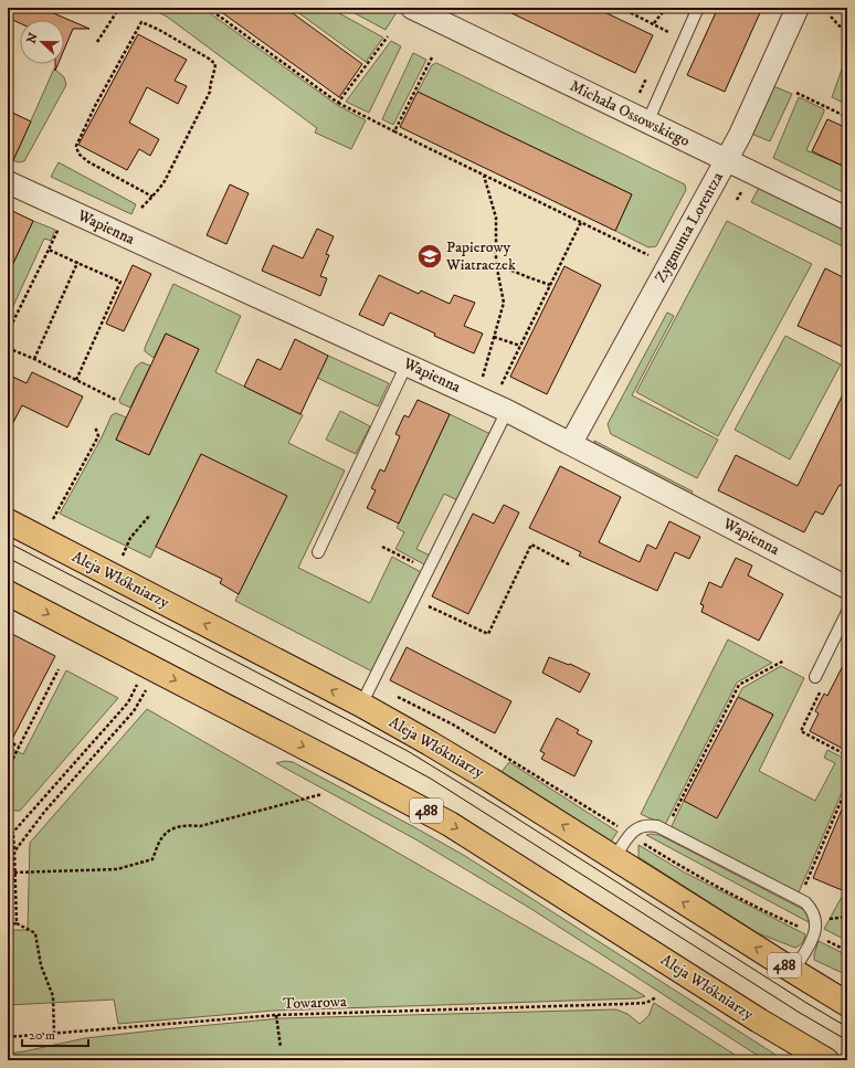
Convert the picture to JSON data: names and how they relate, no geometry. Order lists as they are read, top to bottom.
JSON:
{
  "streets": {
    "main road": ["Aleja Włókniarzy", "488"],
    "street": ["Michała Ossowskiego", "Wapienna", "Zygmunta Lorentza"],
    "path": ["Towarowa"]
  },
  "crossings": [
    ["Michała Ossowskiego", "Zygmunta Lorentza"],
    ["Wapienna", "Zygmunta Lorentza"]
  ],
  "places": {
    "school or university": ["Papierowy Wiatraczek"]
  },
  "scale_bar": "20 m",
  "north": "left"
}
